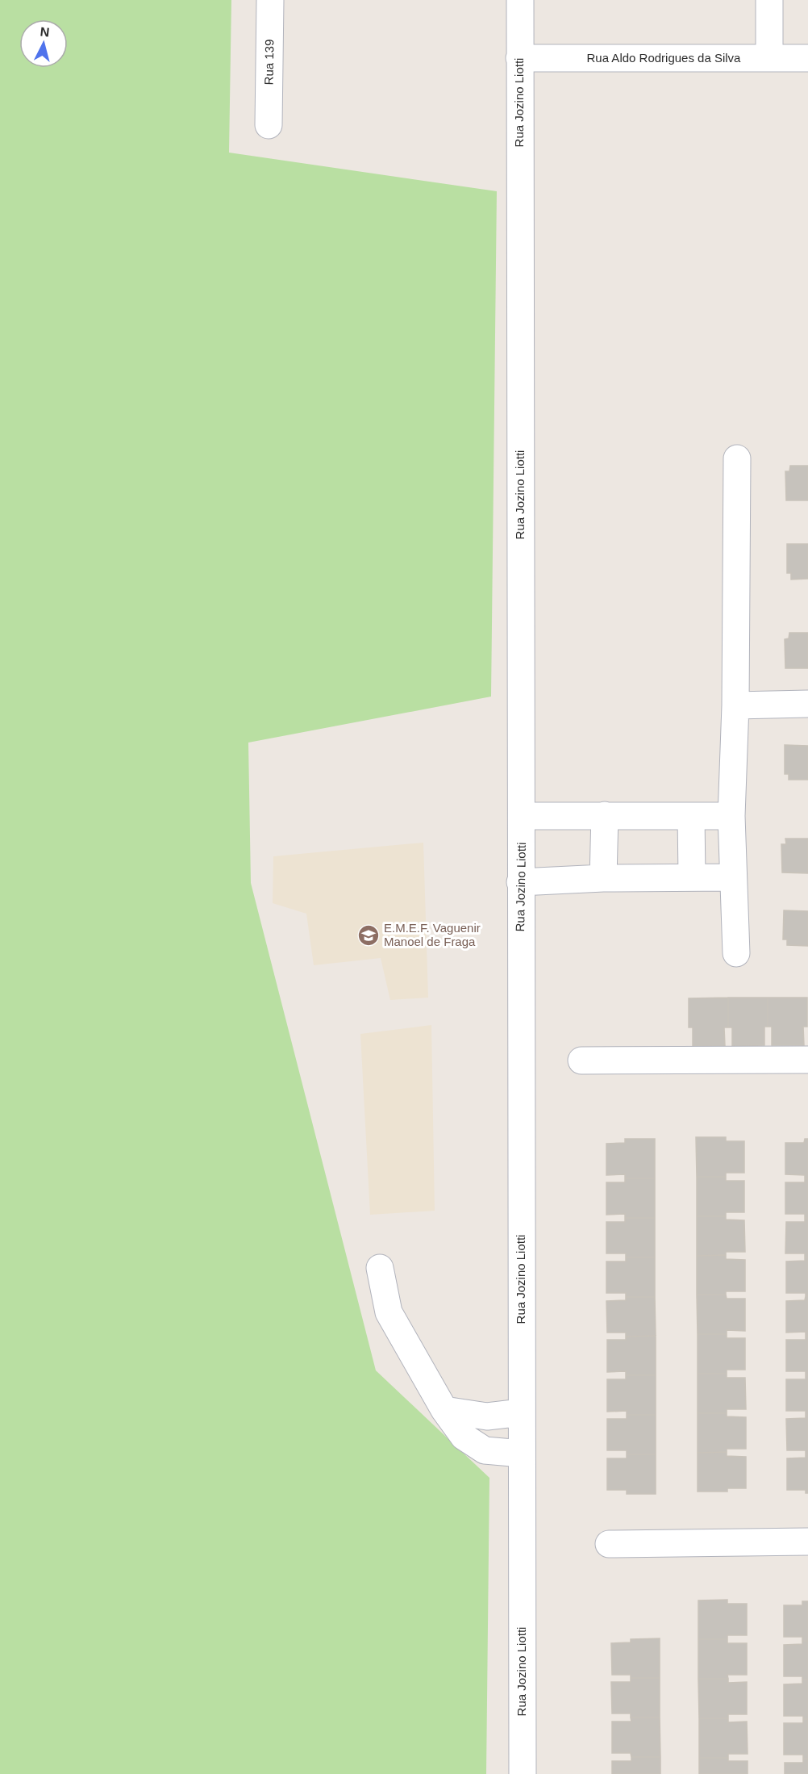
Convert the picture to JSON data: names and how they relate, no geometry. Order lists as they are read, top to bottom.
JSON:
{
  "streets": {
    "street": ["Rua Aldo Rodrigues da Silva", "Rua 139", "Rua Jozino Liotti"]
  },
  "crossings": [
    ["Rua Aldo Rodrigues da Silva", "Rua Jozino Liotti"]
  ],
  "places": {
    "school or university": ["E.M.E.F. Vaguenir Manoel de Fraga"]
  },
  "north": "top"
}
